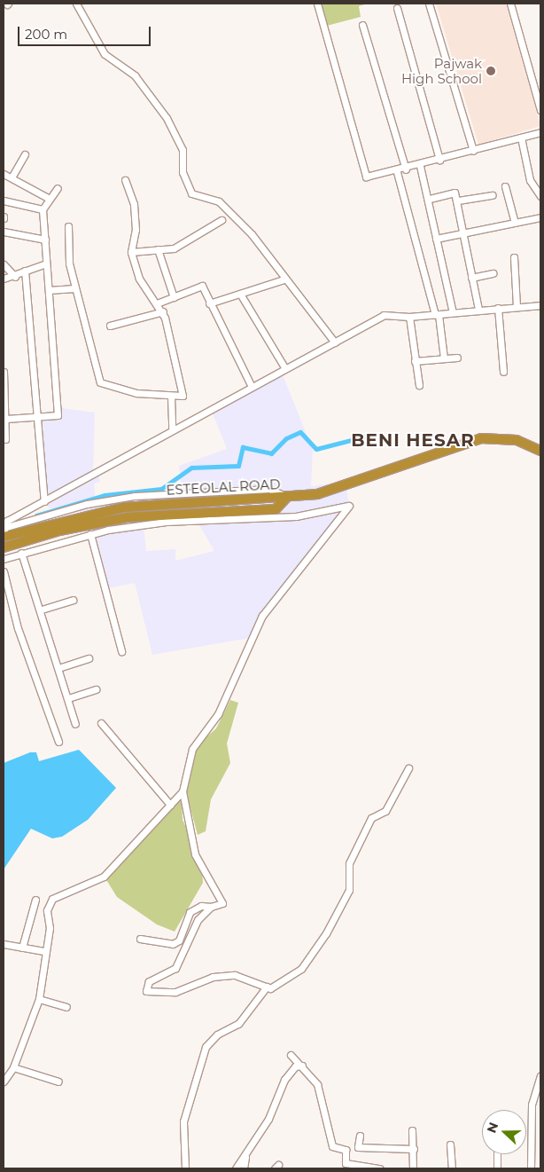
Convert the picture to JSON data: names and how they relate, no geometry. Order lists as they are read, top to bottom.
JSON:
{
  "streets": {
    "highway": ["ESTEOLAL ROAD"]
  },
  "districts": ["BENI HESAR"],
  "places": ["Pajwak High School"],
  "scale_bar": "200 m",
  "north": "left"
}
